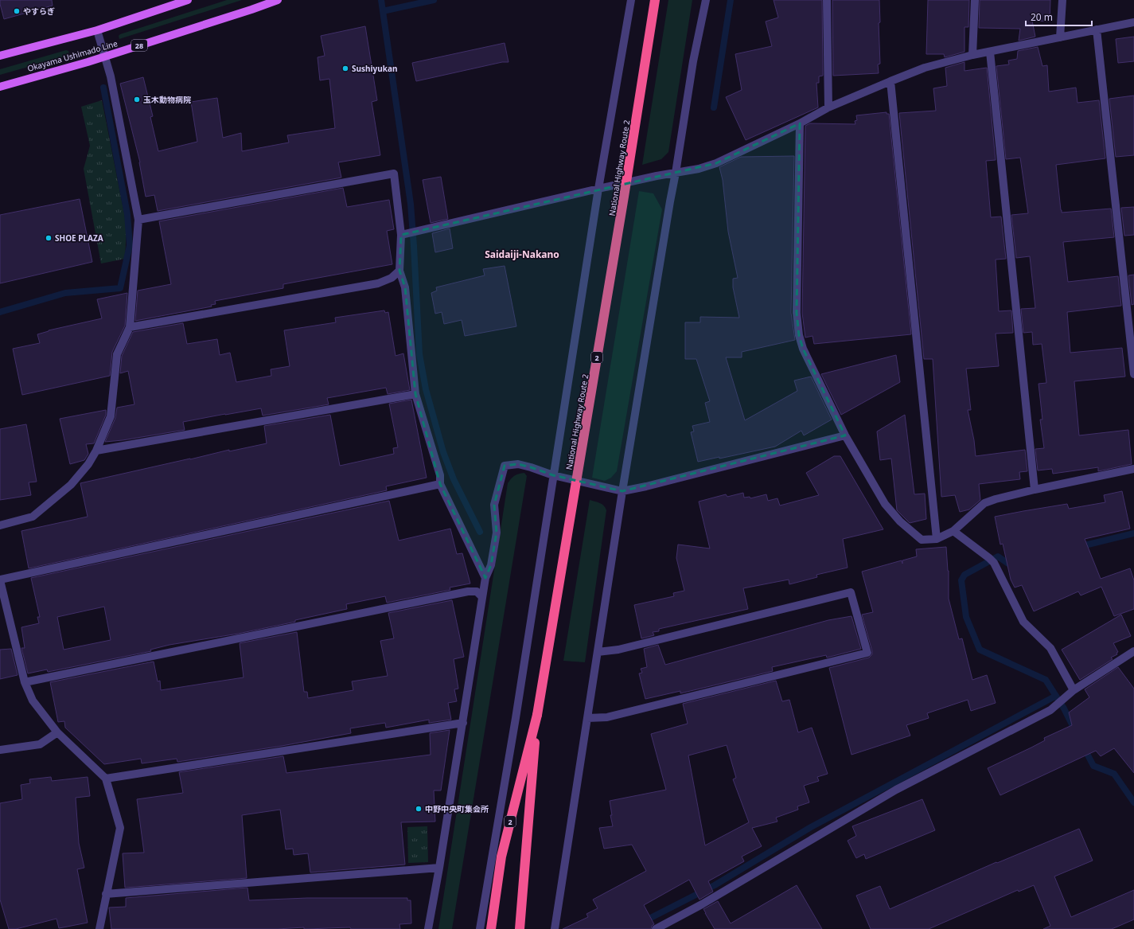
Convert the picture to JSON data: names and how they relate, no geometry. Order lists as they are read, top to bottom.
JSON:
{
  "streets": {
    "highway": ["National Highway Route 2", "2"],
    "main road": ["28", "Okayama Ushimado Line"]
  },
  "districts": ["Saidaiji-Nakano"],
  "places": [
    "やすらぎ",
    "Sushiyukan",
    "玉木動物病院",
    "SHOE PLAZA",
    "中野中央町集会所"
  ],
  "scale_bar": "20 m"
}
